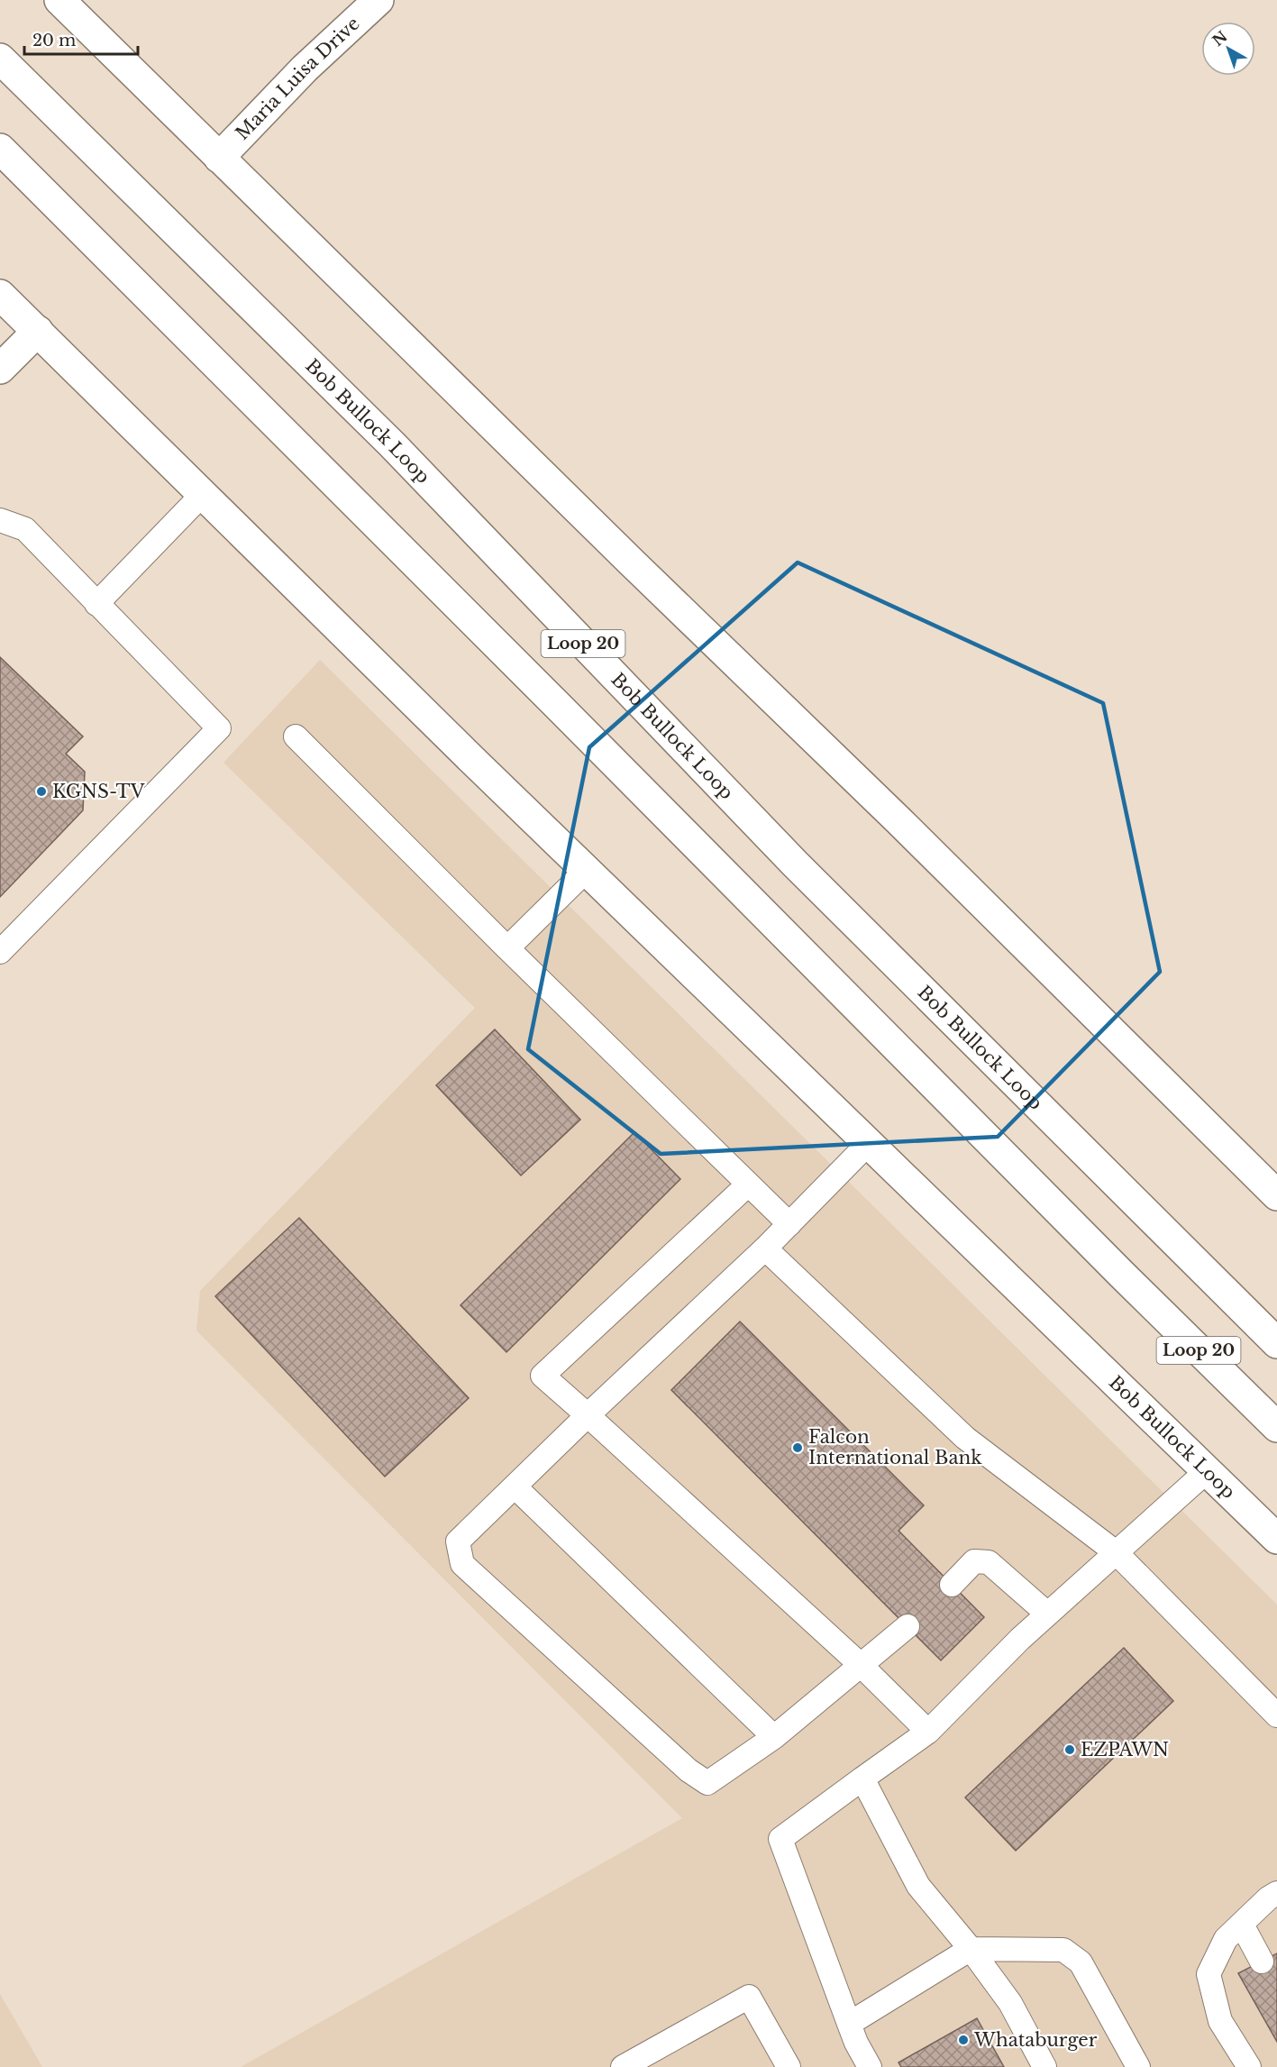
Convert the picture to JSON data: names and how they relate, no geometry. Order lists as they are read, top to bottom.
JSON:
{
  "streets": {
    "main road": ["Maria Luisa Drive", "Bob Bullock Loop", "Loop 20"]
  },
  "places": [
    "KGNS-TV",
    "Falcon International Bank",
    "EZPAWN",
    "Whataburger"
  ],
  "scale_bar": "20 m",
  "north": "top left"
}
